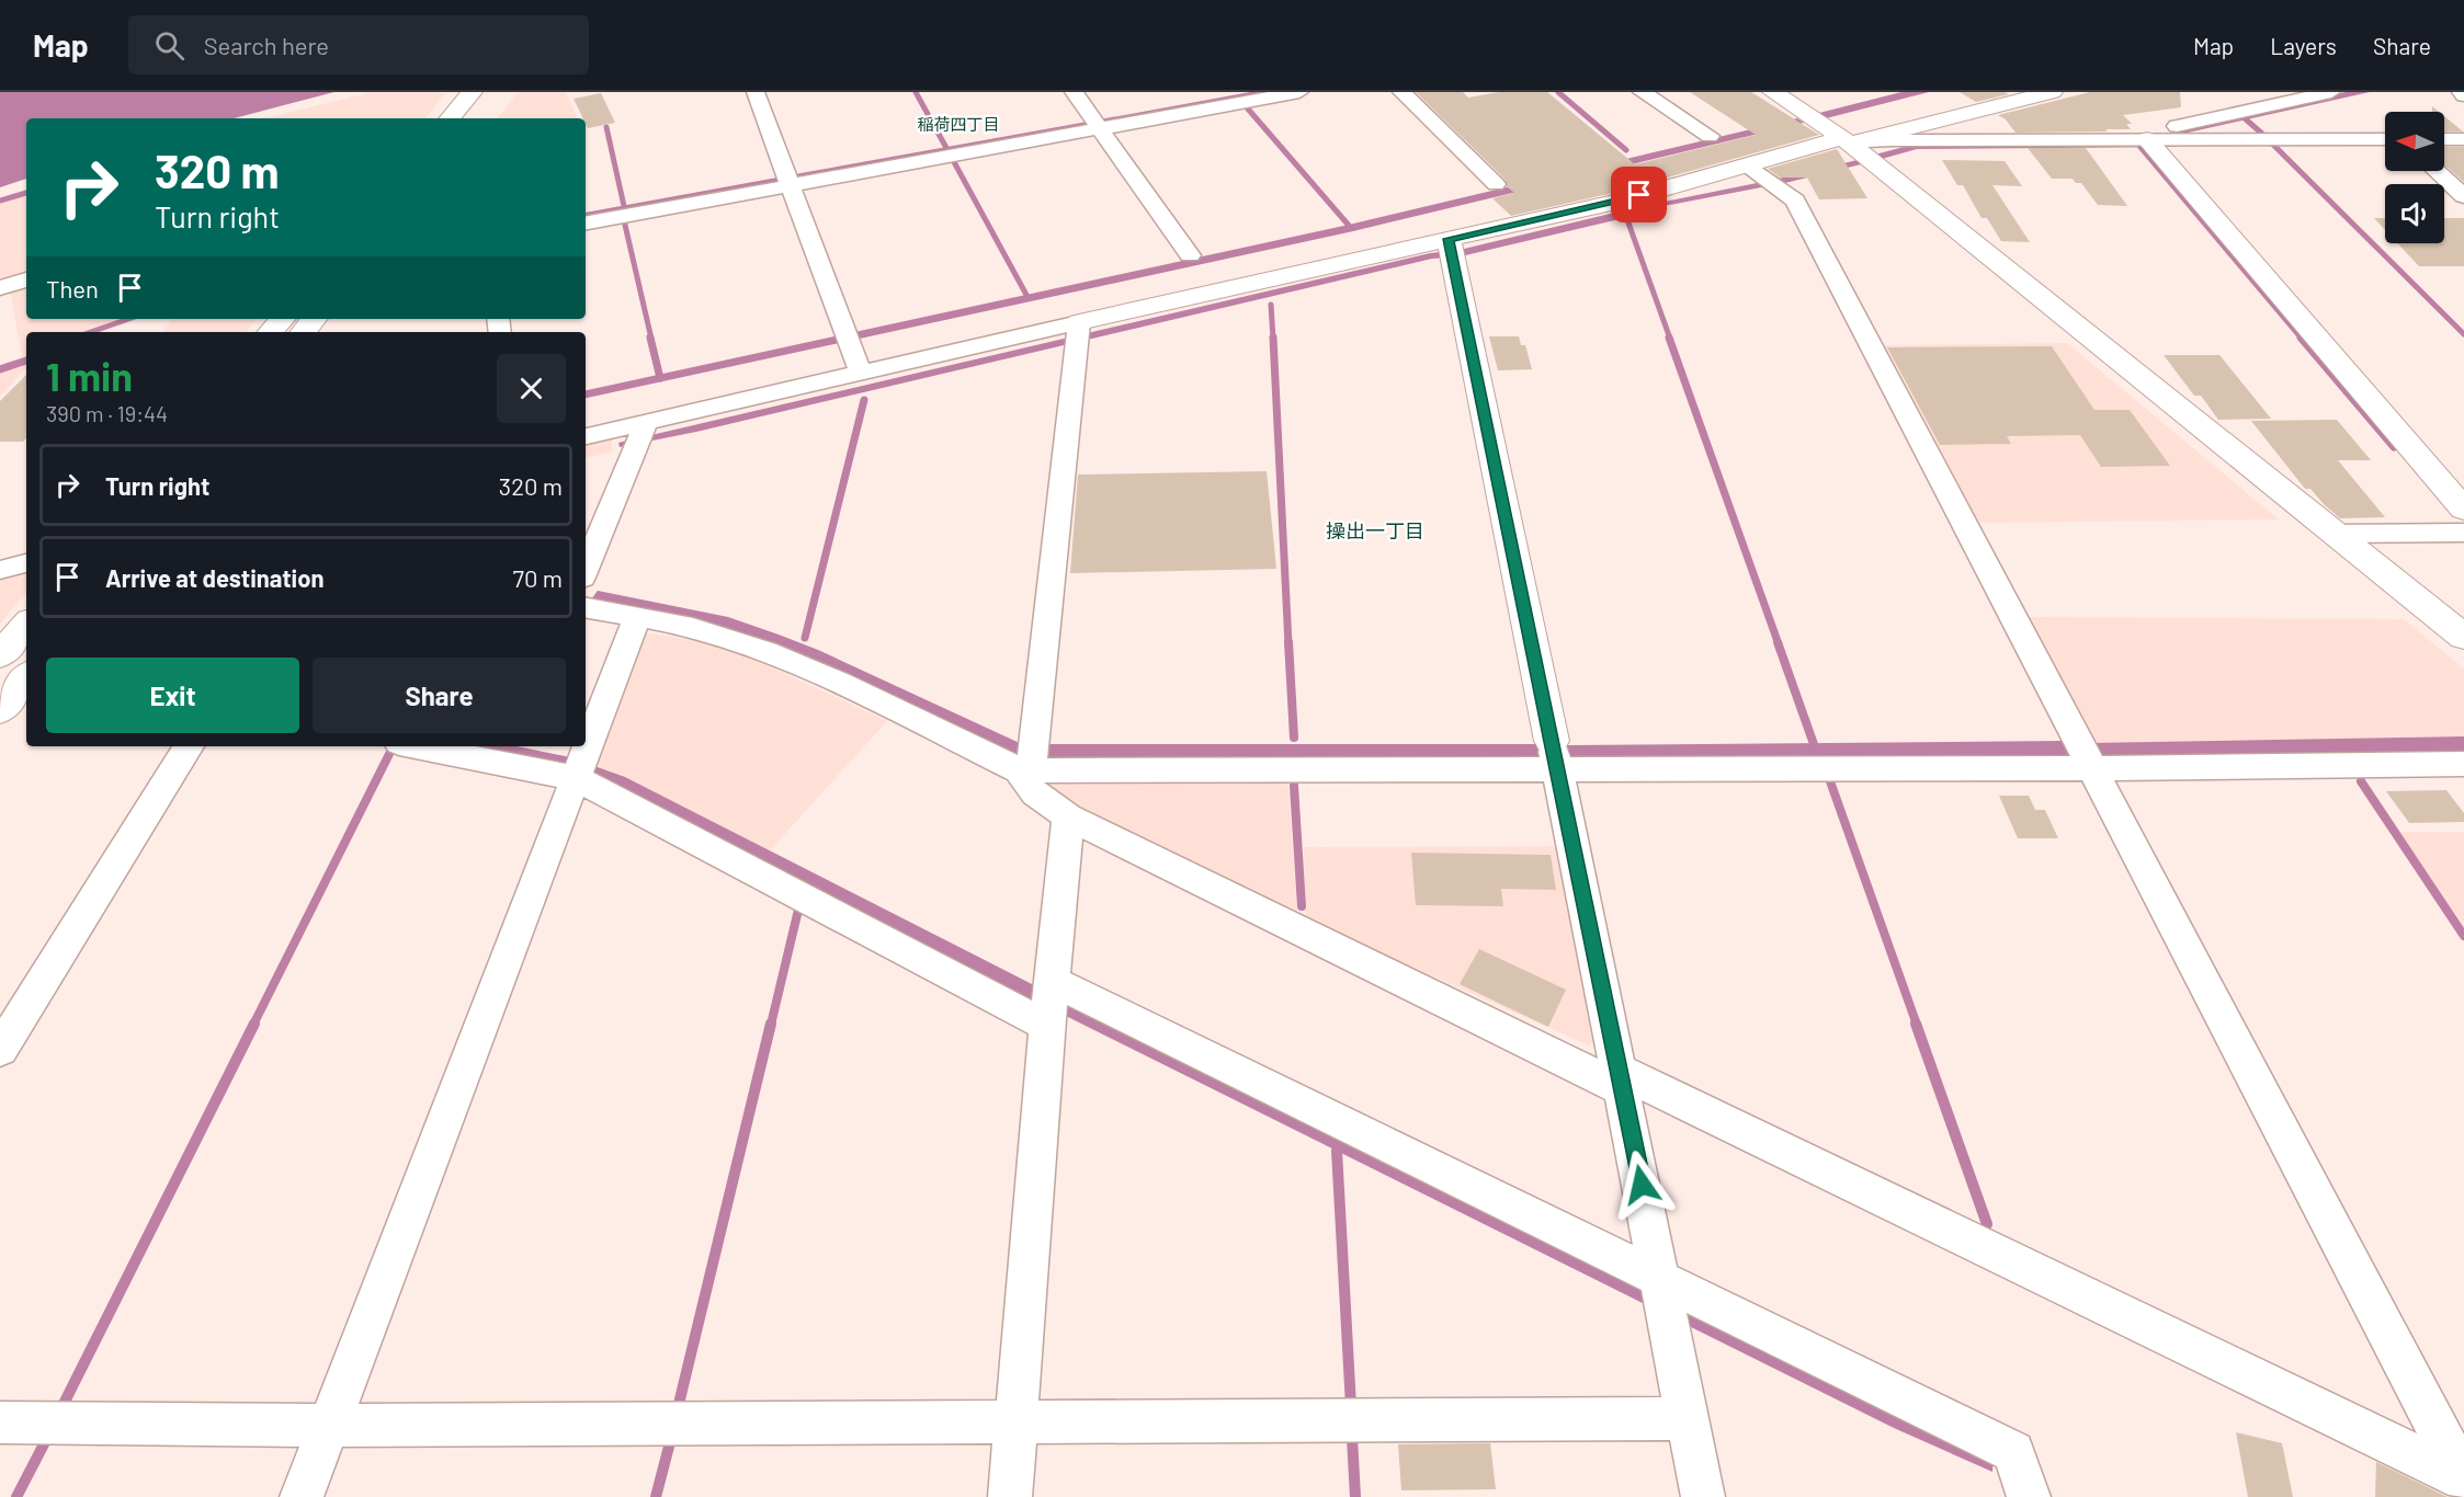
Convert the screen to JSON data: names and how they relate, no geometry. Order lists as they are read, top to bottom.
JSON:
{
  "districts": ["稲荷四丁目", "操出一丁目"],
  "north": "left",
  "page": {
    "header": "Map",
    "search": "Search here",
    "nav": ["Map", "Layers", "Share"],
    "turn": ["320 m", "Turn right"],
    "then": "Then",
    "heading": ["1 min", "390 m · 19:44"],
    "list": [
      {
        "name": "Turn right",
        "value": "320 m"
      },
      {
        "name": "Arrive at destination",
        "value": "70 m"
      }
    ],
    "buttons": ["Exit", "Share"]
  }
}
